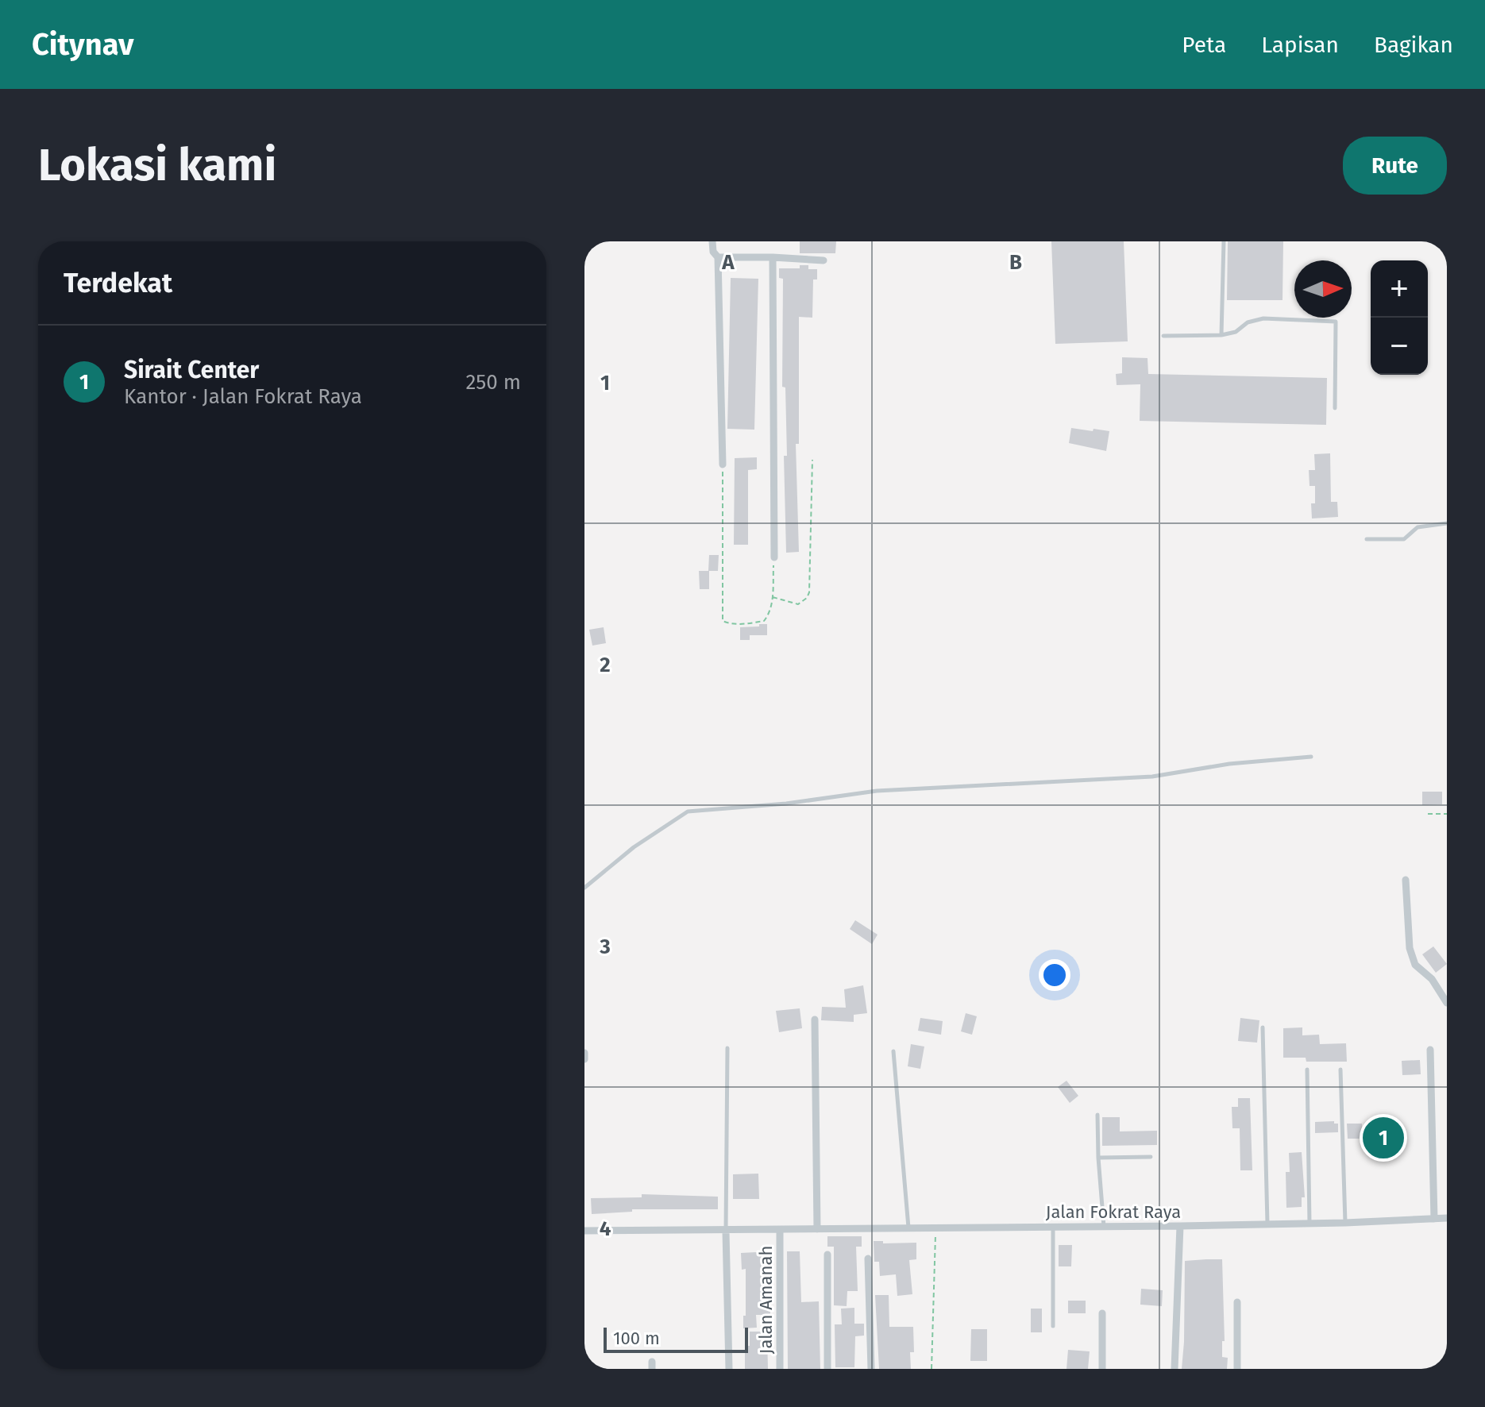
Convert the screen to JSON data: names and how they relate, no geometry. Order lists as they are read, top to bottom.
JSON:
{
  "streets": {
    "street": ["Jalan Fokrat Raya", "Jalan Amanah"]
  },
  "crossings": [
    ["Jalan Fokrat Raya", "Jalan Amanah"]
  ],
  "scale_bar": "100 m",
  "north": "right",
  "page": {
    "header": "Citynav",
    "nav": ["Peta", "Lapisan", "Bagikan"],
    "buttons": "Rute",
    "title": "Lokasi kami",
    "heading": "Terdekat",
    "map_buttons": ["+", "−"],
    "list": [
      {
        "mark": "1",
        "name": "Sirait Center",
        "note": "Kantor · Jalan Fokrat Raya",
        "value": "250 m"
      }
    ],
    "pins": "1",
    "scale": "100 m"
  },
  "grid": {
    "columns": ["A", "B"],
    "rows": [
      "1",
      "2",
      "3",
      "4"
    ]
  }
}
